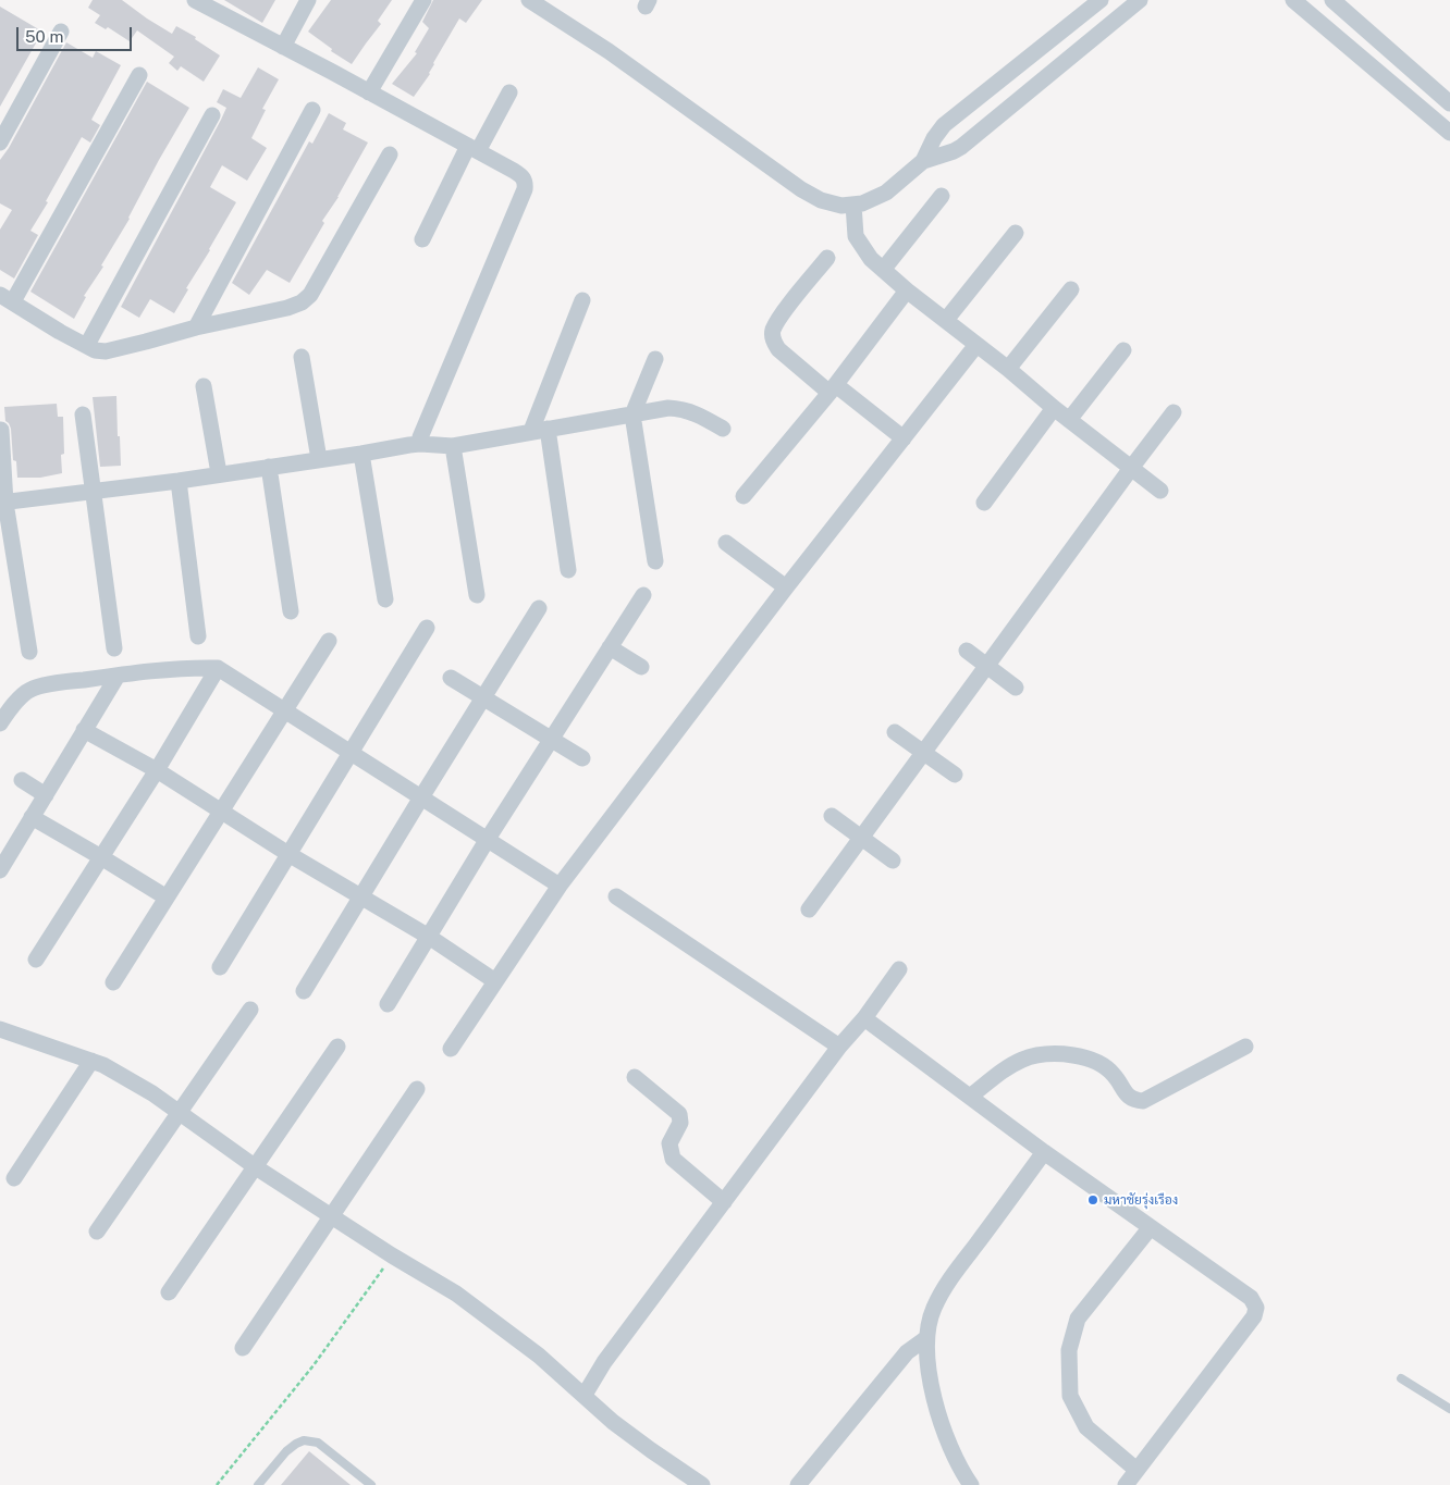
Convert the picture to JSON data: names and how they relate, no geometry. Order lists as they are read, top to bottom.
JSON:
{
  "places": ["มหาชัยรุ่งเรือง"],
  "scale_bar": "50 m"
}
